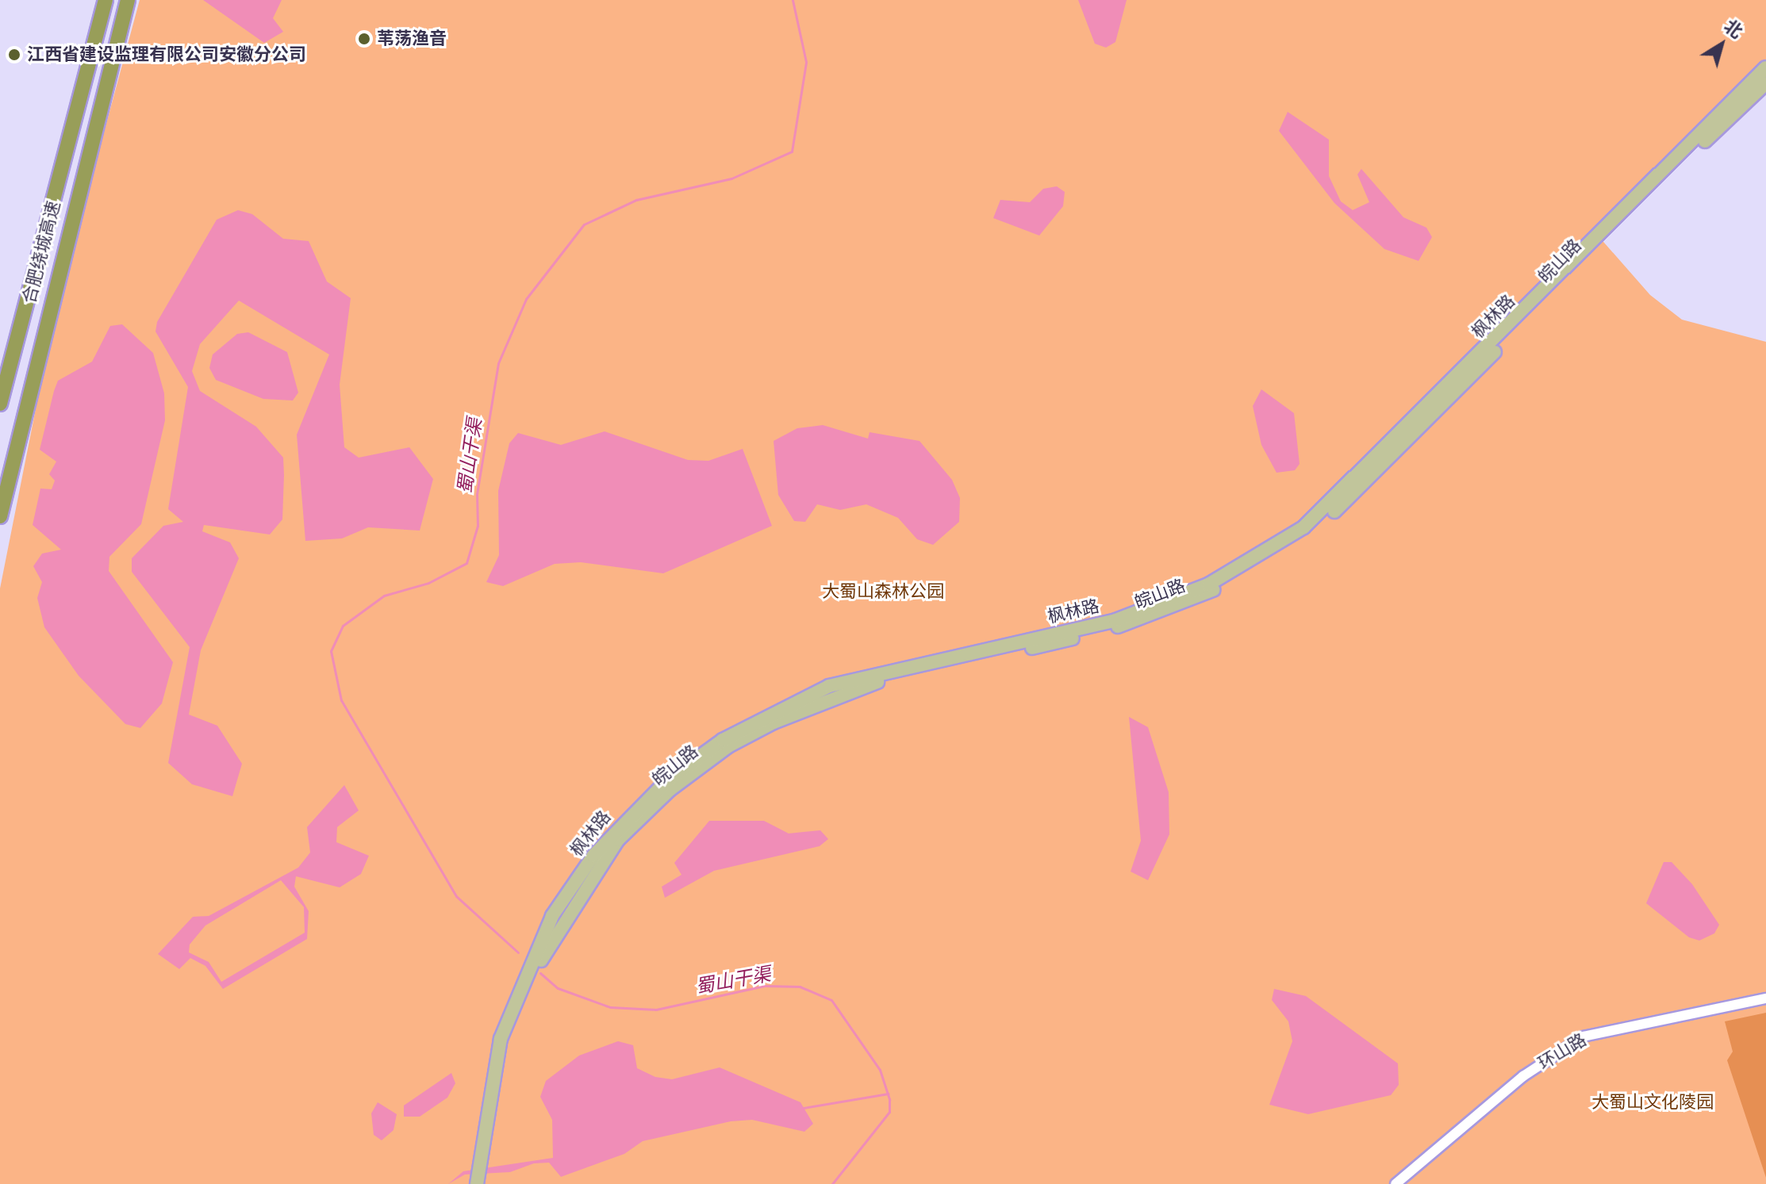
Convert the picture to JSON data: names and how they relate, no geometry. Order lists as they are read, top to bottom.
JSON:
{
  "streets": {
    "highway": ["合肥绕城高速"],
    "main road": ["皖山路", "枫林路"],
    "street": ["环山路"]
  },
  "crossings": [
    ["皖山路", "枫林路"]
  ],
  "water": ["蜀山干渠"],
  "parks": ["大蜀山森林公园", "大蜀山文化陵园"],
  "places": ["苇荡渔音", "江西省建设监理有限公司安徽分公司"],
  "north": "top right"
}
